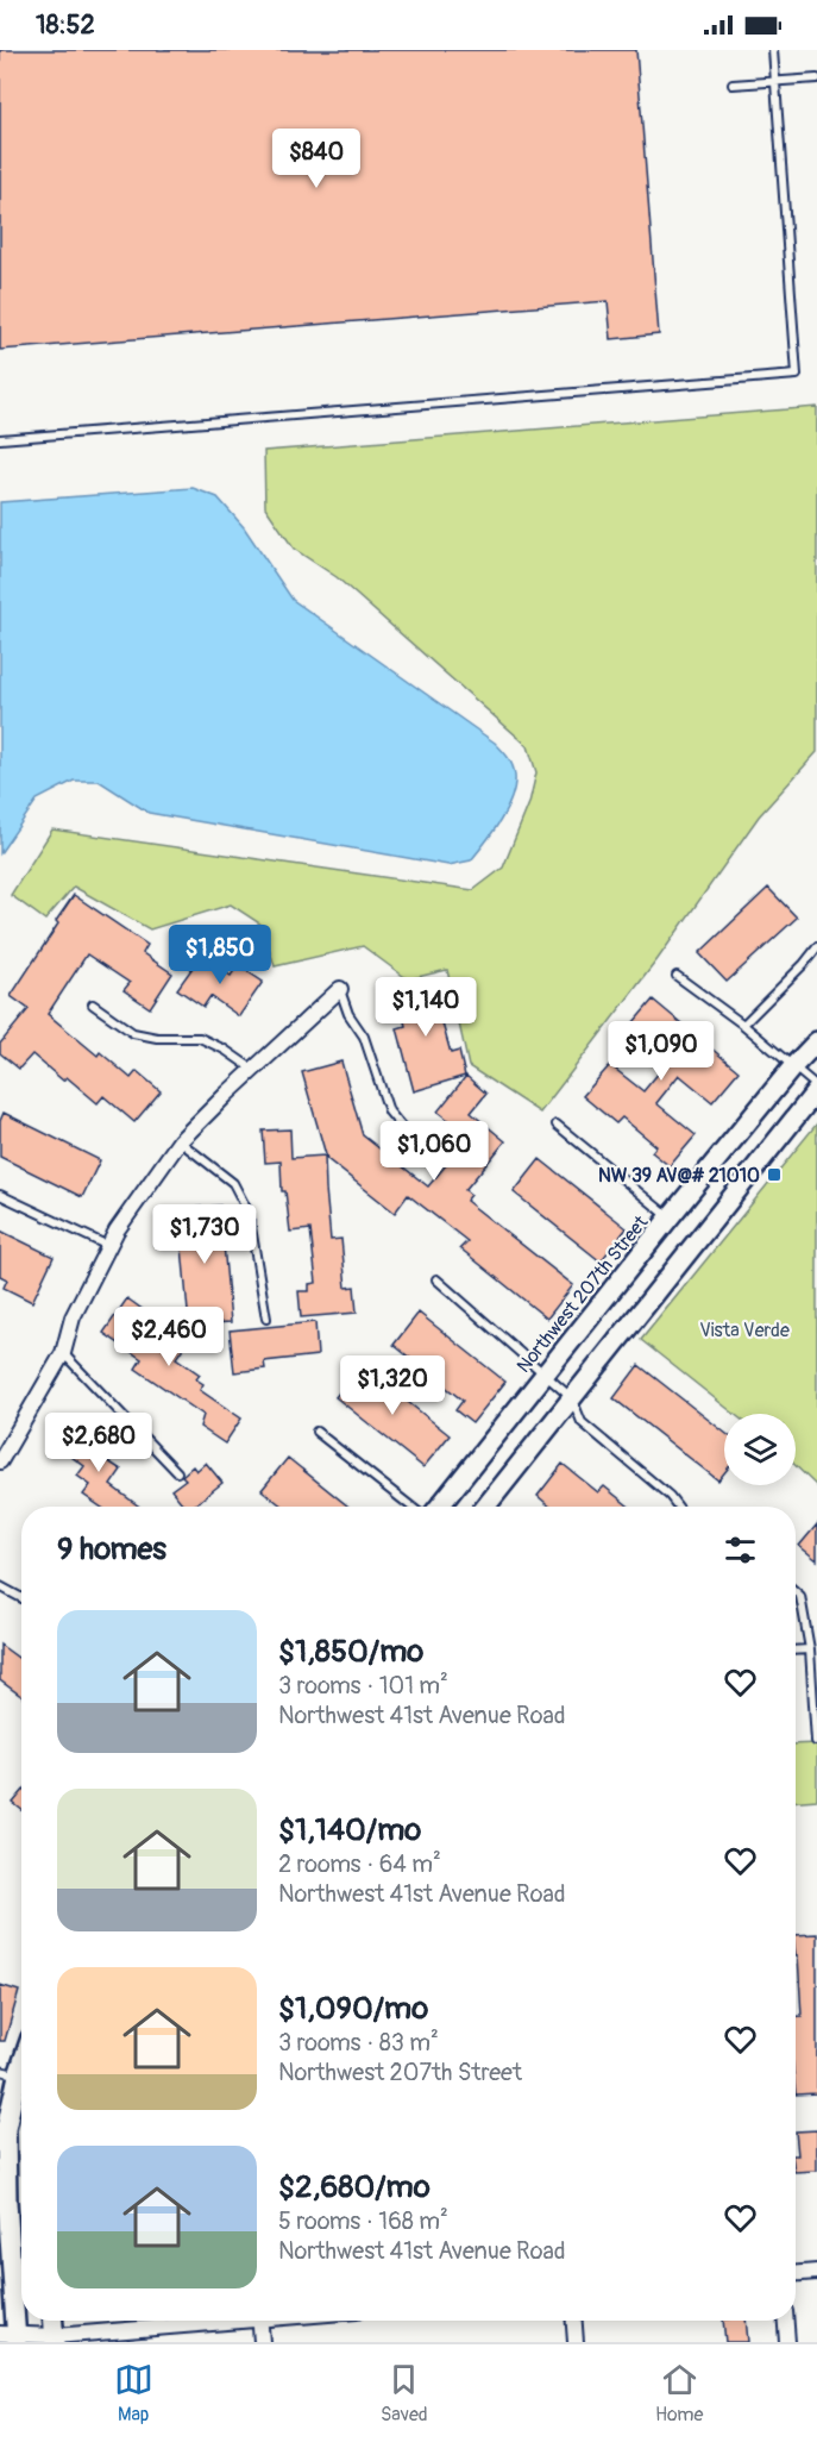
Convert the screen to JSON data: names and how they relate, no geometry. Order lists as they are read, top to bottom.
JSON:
{
  "streets": {
    "street": ["Northwest 207th Street"]
  },
  "parks": ["Vista Verde"],
  "places": {
    "transit": ["NW 39 AV@# 21010"]
  },
  "page": {
    "status": "18:52",
    "price": [
      "$840",
      "$1,850",
      "$1,140",
      "$1,090",
      "$1,060",
      "$1,730",
      "$2,460",
      "$1,320",
      "$2,680"
    ],
    "heading": "9 homes",
    "list": [
      {
        "name": "$1,850/mo",
        "note": "3 rooms · 101 m² · Northwest 41st Avenue Road"
      },
      {
        "name": "$1,140/mo",
        "note": "2 rooms · 64 m² · Northwest 41st Avenue Road"
      },
      {
        "name": "$1,090/mo",
        "note": "3 rooms · 83 m² · Northwest 207th Street"
      },
      {
        "name": "$2,680/mo",
        "note": "5 rooms · 168 m² · Northwest 41st Avenue Road"
      }
    ],
    "tabs": ["Map", "Saved", "Home"]
  }
}
